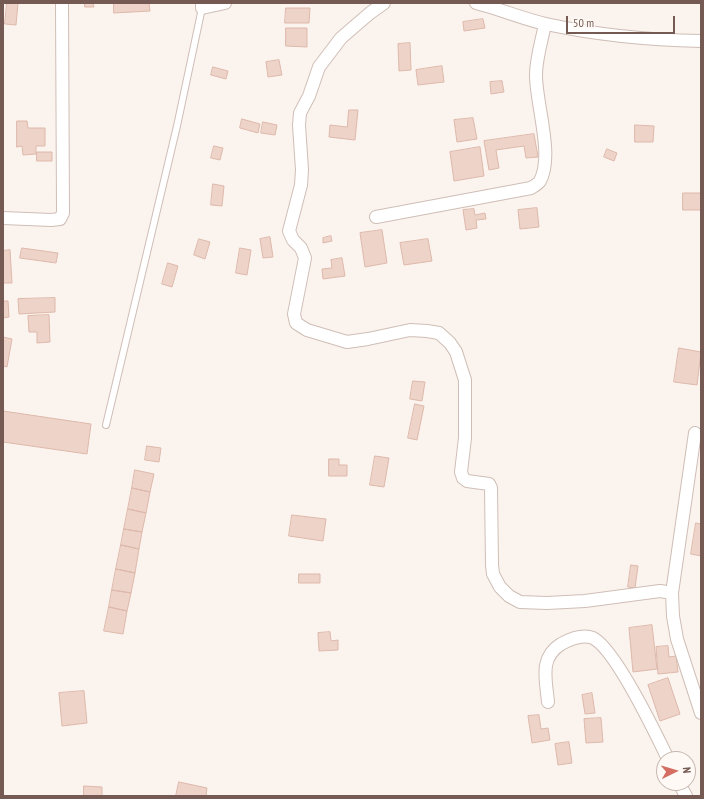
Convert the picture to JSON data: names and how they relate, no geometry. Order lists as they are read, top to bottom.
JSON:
{
  "scale_bar": "50 m",
  "north": "right"
}
